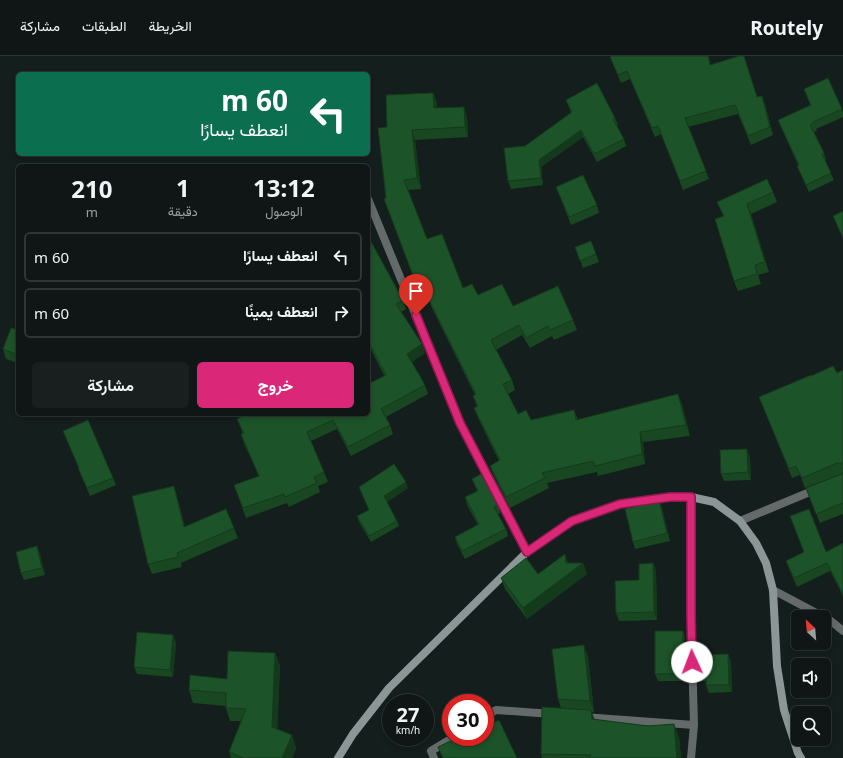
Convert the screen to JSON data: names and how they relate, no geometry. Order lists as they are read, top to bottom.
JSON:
{
  "north": "top left",
  "page": {
    "header": "Routely",
    "nav": ["الخريطة", "الطبقات", "مشاركة"],
    "turn": ["60 m", "انعطف يسارًا"],
    "eta": [
      "13:12",
      "الوصول",
      "1",
      "دقيقة",
      "210",
      "m"
    ],
    "list": [
      {
        "name": "انعطف يسارًا",
        "value": "60 m"
      },
      {
        "name": "انعطف يمينًا",
        "value": "60 m"
      }
    ],
    "buttons": ["خروج", "مشاركة"],
    "speed": "27 km/h",
    "limit": "30"
  }
}
